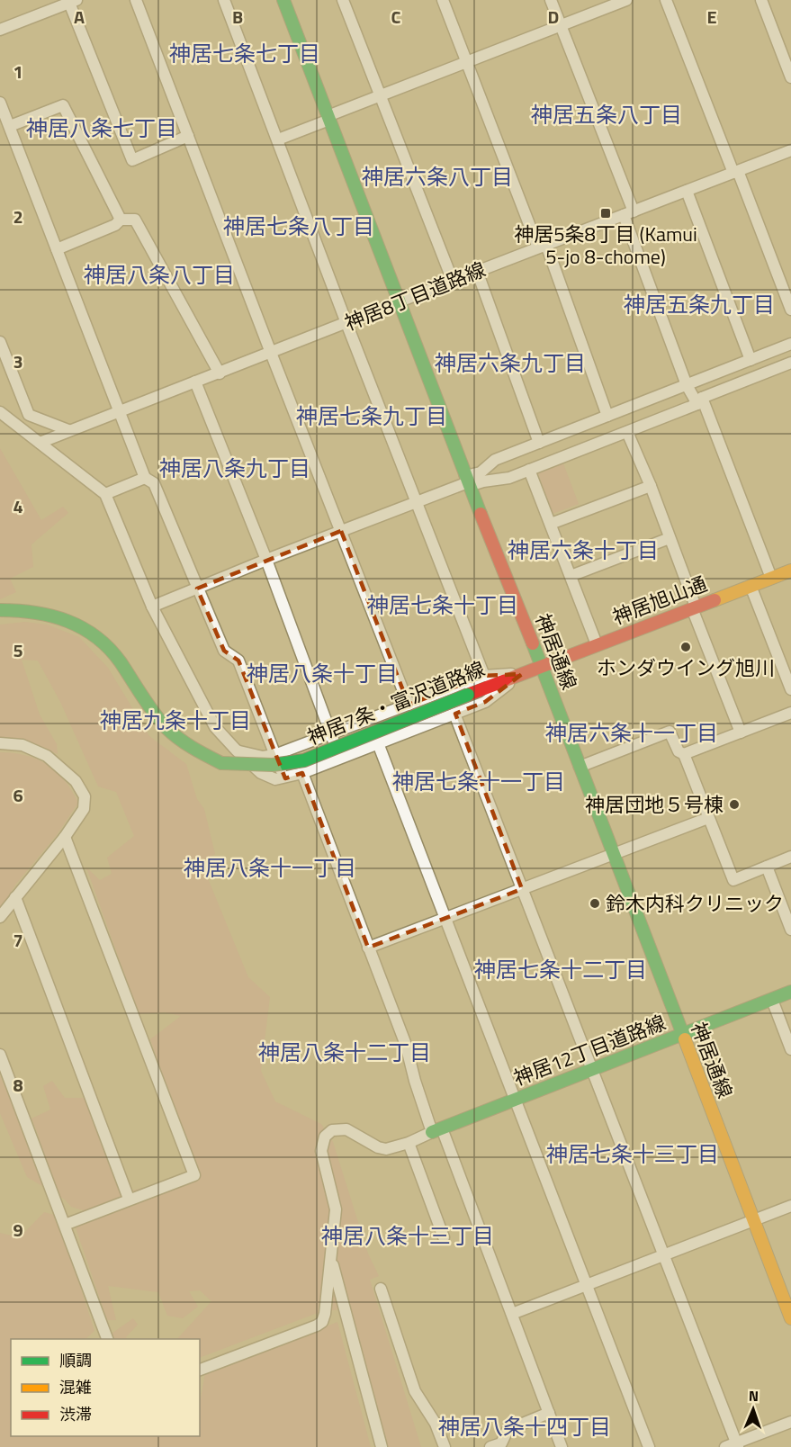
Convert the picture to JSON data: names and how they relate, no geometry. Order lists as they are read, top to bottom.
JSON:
{
  "streets": {
    "street": [
      "神居8丁目道路線",
      "神居旭山通",
      "神居通線",
      "神居7条・富沢道路線",
      "神居12丁目道路線"
    ]
  },
  "crossings": [
    ["神居8丁目道路線", "神居通線"],
    ["神居旭山通", "神居通線"],
    ["神居旭山通", "神居7条・富沢道路線"],
    ["神居通線", "神居7条・富沢道路線"],
    ["神居通線", "神居12丁目道路線"]
  ],
  "districts": [
    "神居七条七丁目",
    "神居五条八丁目",
    "神居八条七丁目",
    "神居六条八丁目",
    "神居七条八丁目",
    "神居八条八丁目",
    "神居五条九丁目",
    "神居六条九丁目",
    "神居七条九丁目",
    "神居八条九丁目",
    "神居六条十丁目",
    "神居七条十丁目",
    "神居八条十丁目",
    "神居九条十丁目",
    "神居六条十一丁目",
    "神居七条十一丁目",
    "神居八条十一丁目",
    "神居七条十二丁目",
    "神居八条十二丁目",
    "神居七条十三丁目",
    "神居八条十三丁目",
    "神居八条十四丁目"
  ],
  "places": {
    "transit": ["神居5条8丁目 (Kamui 5-jo 8-chome)"],
    "other": ["ホンダウイング旭川", "神居団地５号棟", "鈴木内科クリニック"]
  },
  "legend": ["順調", "混雑", "渋滞"],
  "north": "top",
  "grid": {
    "columns": [
      "A",
      "B",
      "C",
      "D",
      "E"
    ],
    "rows": [
      "1",
      "2",
      "3",
      "4",
      "5",
      "6",
      "7",
      "8",
      "9"
    ]
  }
}
